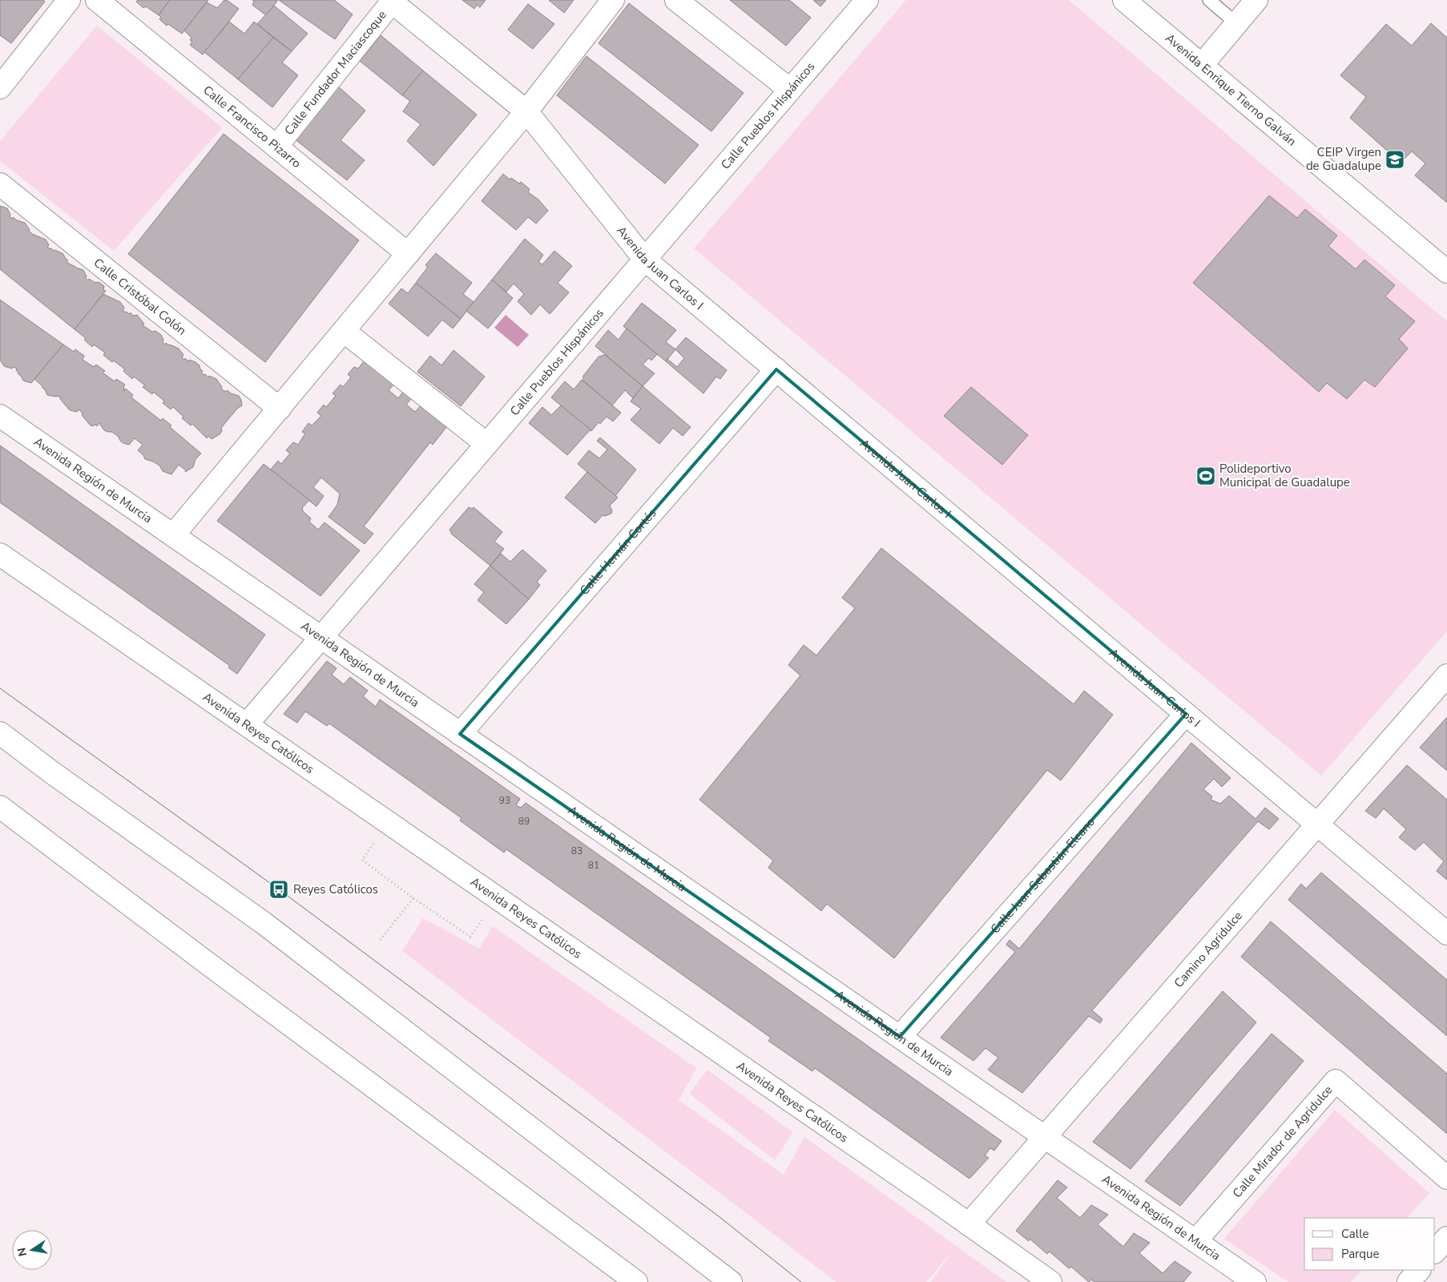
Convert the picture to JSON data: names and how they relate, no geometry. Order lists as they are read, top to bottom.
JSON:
{
  "streets": {
    "street": [
      "Calle Fundador Maciascoque",
      "Avenida Enrique Tierno Galván",
      "Calle Pueblos Hispánicos",
      "Calle Francisco Pizarro",
      "Avenida Juan Carlos I",
      "Calle Cristóbal Colón",
      "Avenida Región de Murcia",
      "Calle Hernán Cortés",
      "Avenida Reyes Católicos",
      "Calle Juan Sebastián Elcano",
      "Camino Agridulce",
      "Calle Mirador de Agridulce"
    ]
  },
  "crossings": [
    ["Calle Fundador Maciascoque", "Calle Francisco Pizarro"],
    ["Calle Fundador Maciascoque", "Avenida Juan Carlos I"],
    ["Calle Pueblos Hispánicos", "Avenida Juan Carlos I"],
    ["Calle Pueblos Hispánicos", "Avenida Región de Murcia"],
    ["Calle Pueblos Hispánicos", "Avenida Reyes Católicos"],
    ["Avenida Juan Carlos I", "Calle Hernán Cortés"],
    ["Avenida Juan Carlos I", "Calle Juan Sebastián Elcano"],
    ["Avenida Juan Carlos I", "Camino Agridulce"],
    ["Avenida Región de Murcia", "Calle Hernán Cortés"],
    ["Avenida Región de Murcia", "Calle Juan Sebastián Elcano"],
    ["Avenida Región de Murcia", "Camino Agridulce"],
    ["Avenida Región de Murcia", "Calle Mirador de Agridulce"],
    ["Avenida Reyes Católicos", "Camino Agridulce"]
  ],
  "places": {
    "school or university": ["CEIP Virgen de Guadalupe"],
    "sports": ["Polideportivo Municipal de Guadalupe"],
    "bus stop": ["Reyes Católicos"]
  },
  "house_numbers": [
    "93",
    "89",
    "83",
    "81"
  ],
  "legend": ["Calle", "Parque"],
  "north": "left"
}
